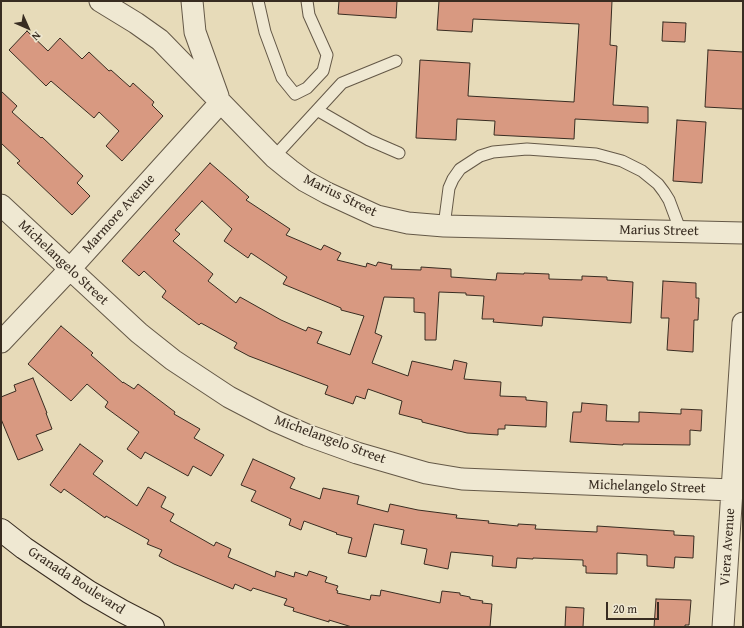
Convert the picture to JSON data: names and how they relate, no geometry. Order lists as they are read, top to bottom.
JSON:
{
  "streets": {
    "street": [
      "Marius Street",
      "Marmore Avenue",
      "Michelangelo Street",
      "Viera Avenue",
      "Granada Boulevard"
    ]
  },
  "crossings": [
    ["Marius Street", "Marmore Avenue"],
    ["Marmore Avenue", "Michelangelo Street"],
    ["Michelangelo Street", "Viera Avenue"]
  ],
  "scale_bar": "20 m",
  "north": "bottom right"
}
